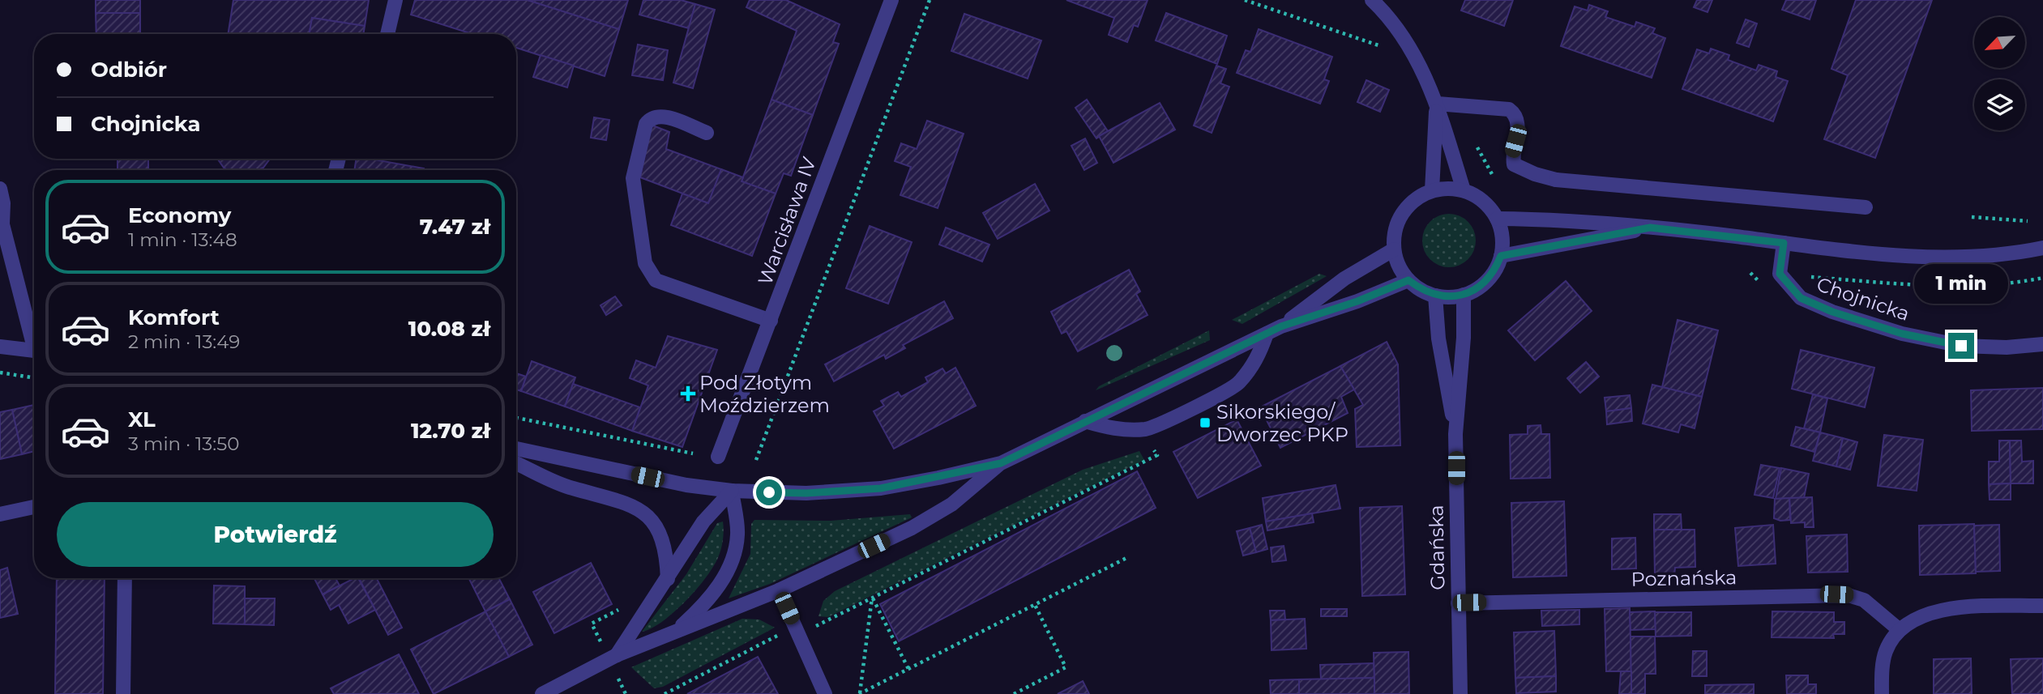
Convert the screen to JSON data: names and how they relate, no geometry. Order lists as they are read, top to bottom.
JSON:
{
  "streets": {
    "street": [
      "Warcisława IV",
      "Chojnicka",
      "Gdańska",
      "Poznańska"
    ]
  },
  "crossings": [
    ["Gdańska", "Poznańska"]
  ],
  "places": {
    "health": ["Pod Złotym Moździerzem"],
    "transit": ["Sikorskiego/ Dworzec PKP"]
  },
  "north": "bottom left",
  "page": {
    "banner": ["Odbiór", "Chojnicka"],
    "list": [
      {
        "name": "Economy",
        "note": "1 min · 13:48",
        "value": "7.47 zł"
      },
      {
        "name": "Komfort",
        "note": "2 min · 13:49",
        "value": "10.08 zł"
      },
      {
        "name": "XL",
        "note": "3 min · 13:50",
        "value": "12.70 zł"
      }
    ],
    "bubble": "1 min",
    "buttons": "Potwierdź"
  }
}
